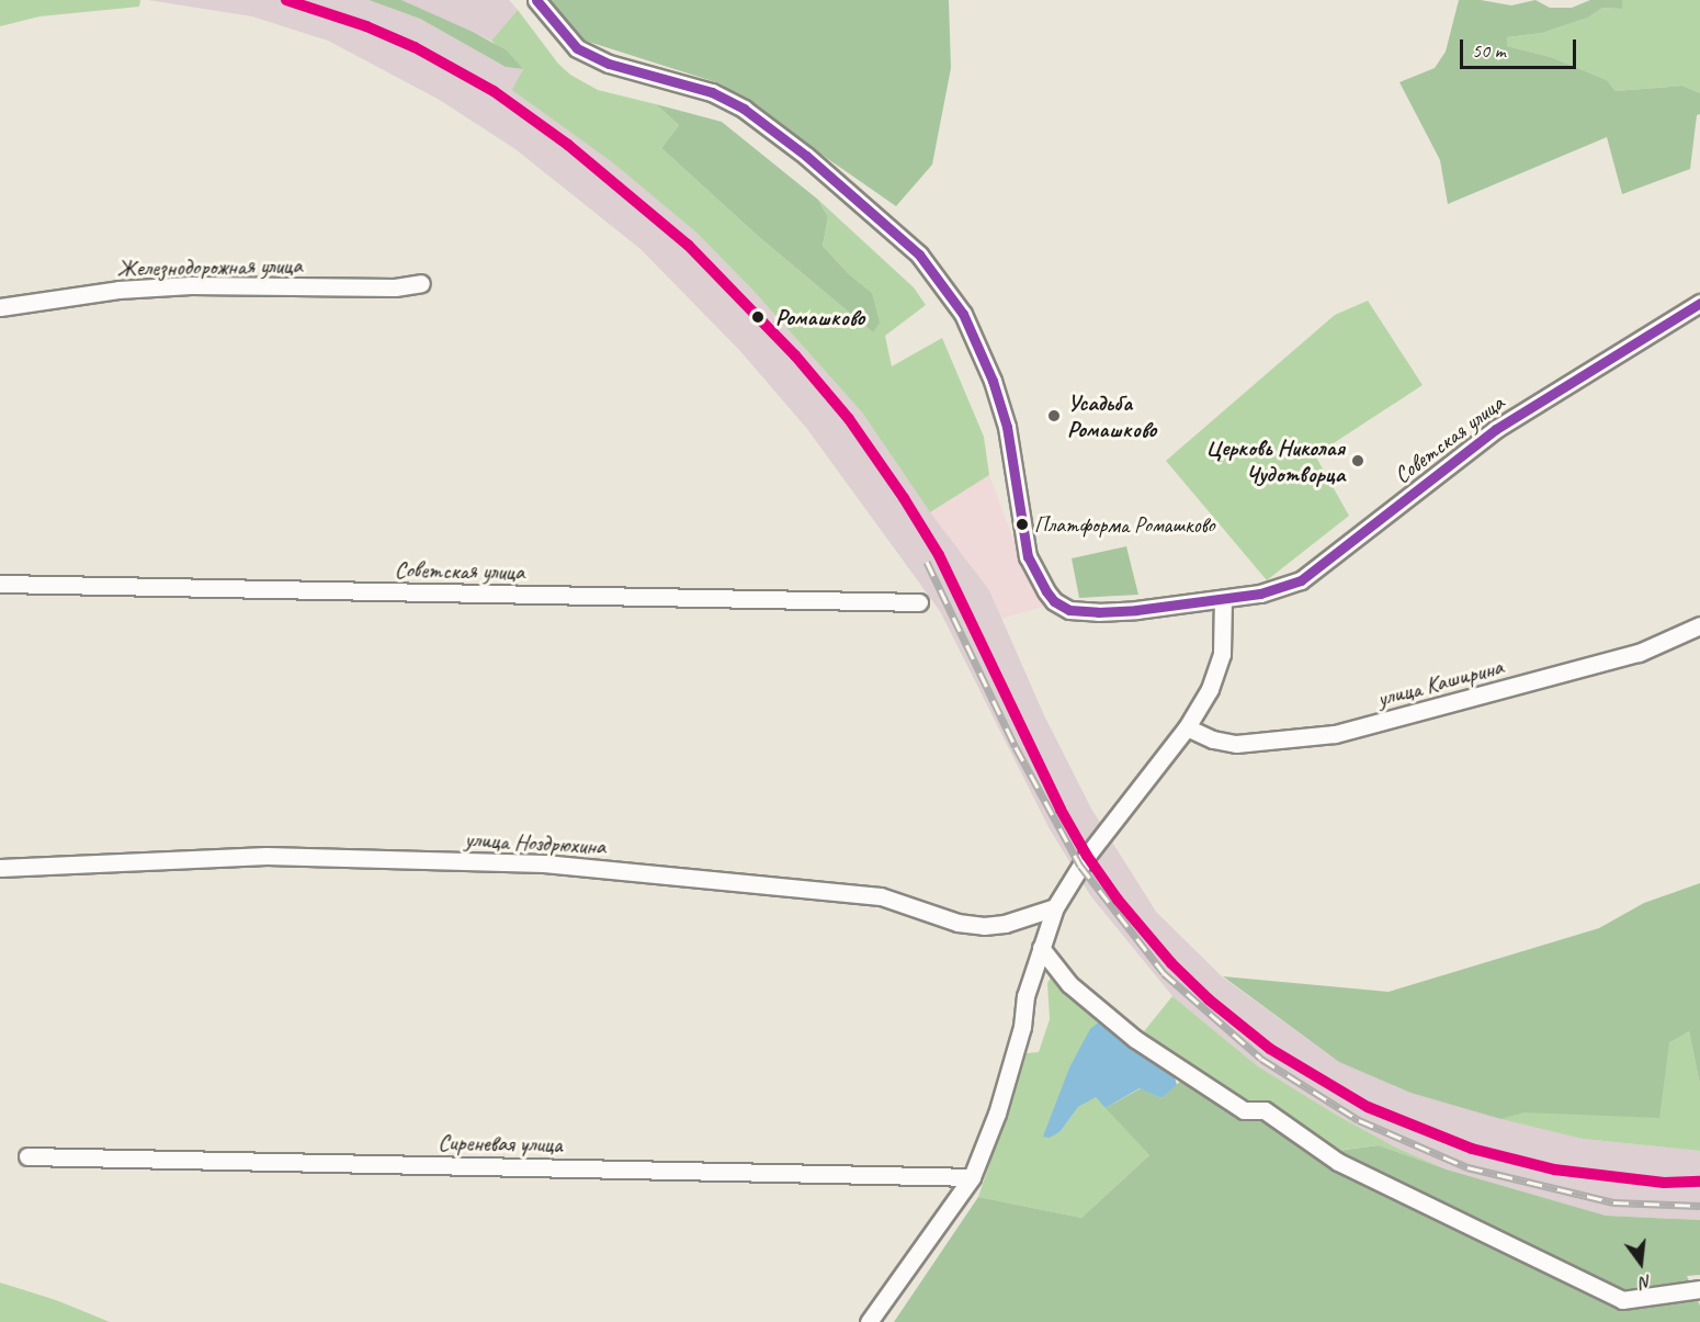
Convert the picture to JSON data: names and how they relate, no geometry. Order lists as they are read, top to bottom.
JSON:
{
  "streets": {
    "street": [
      "Железнодорожная улица",
      "Советская улица",
      "улица Каширина",
      "улица Ноздрюхина",
      "Сиреневая улица"
    ]
  },
  "places": [
    "Ромашково",
    "Усадьба Ромашково",
    "Церковь Николая Чудотворца",
    "Платформа Ромашково"
  ],
  "scale_bar": "50 m",
  "north": "bottom"
}
